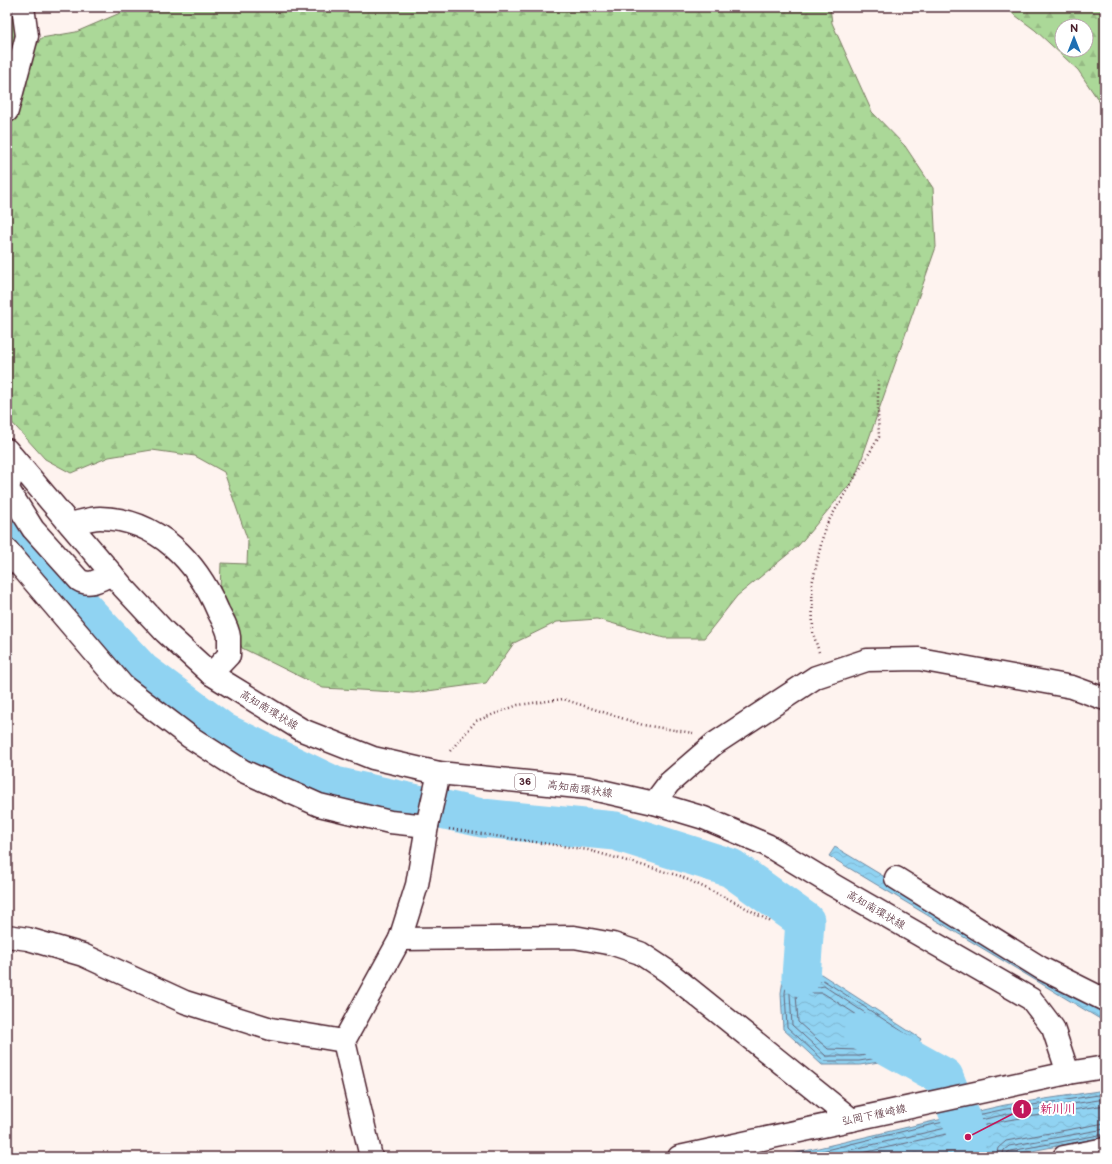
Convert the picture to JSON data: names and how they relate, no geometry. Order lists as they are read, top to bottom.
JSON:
{
  "streets": {
    "street": ["高知南環状線", "36", "弘岡下種崎線"]
  },
  "crossings": [
    ["高知南環状線", "弘岡下種崎線"]
  ],
  "places": ["新川川"],
  "north": "top"
}
